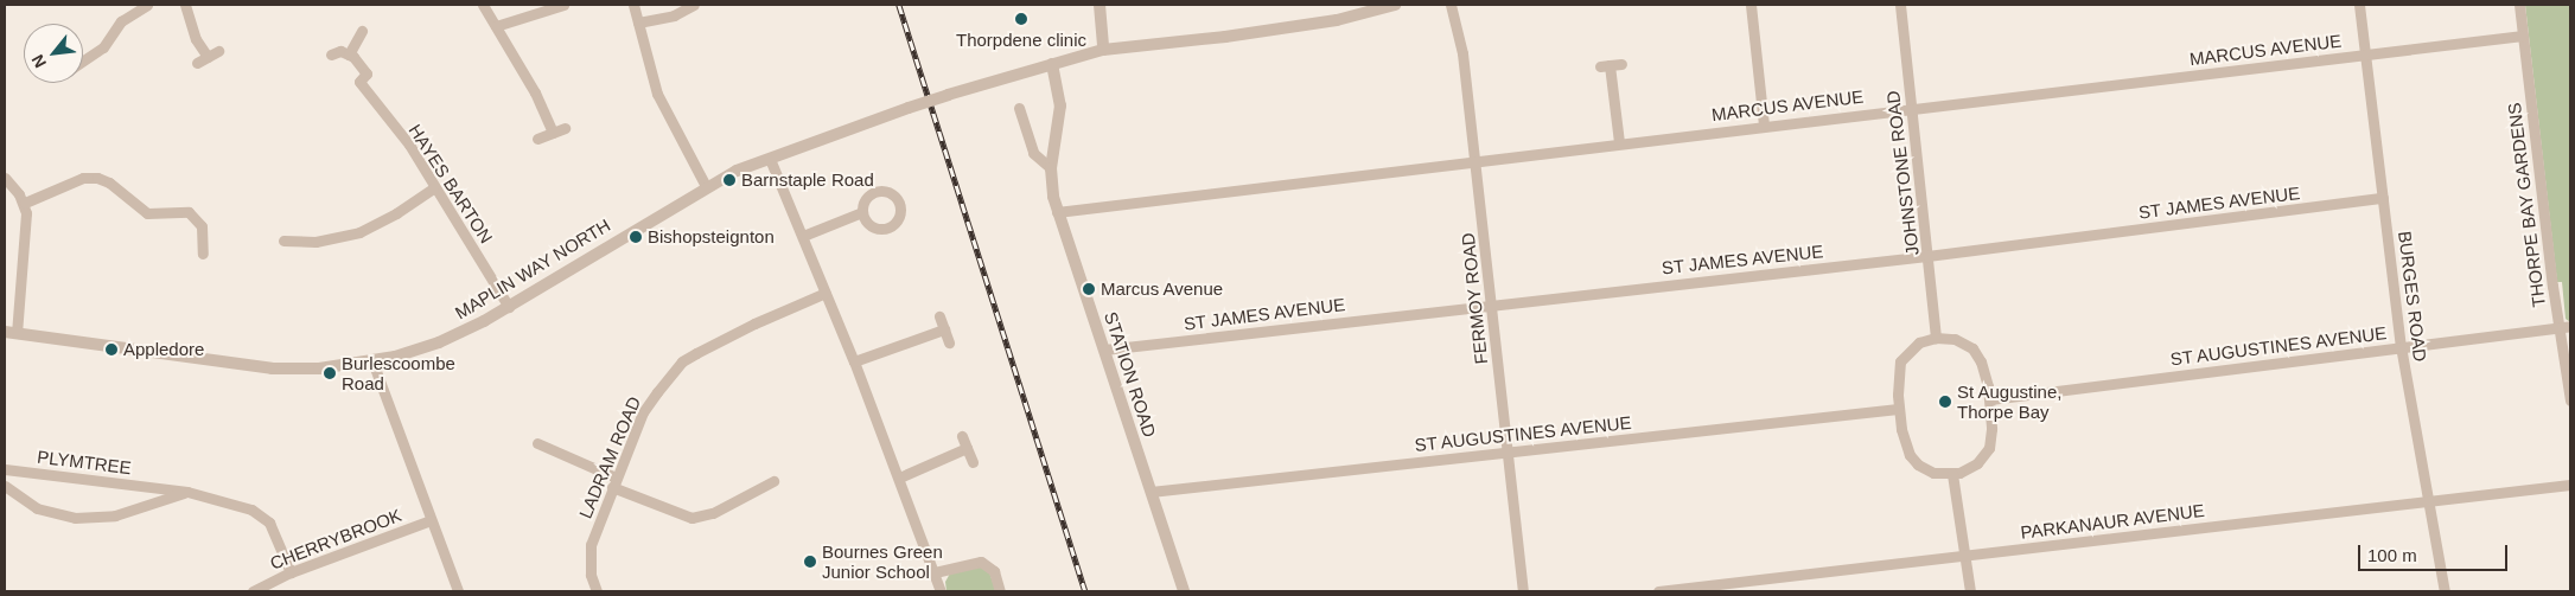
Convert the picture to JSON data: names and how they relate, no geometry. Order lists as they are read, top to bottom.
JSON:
{
  "streets": {
    "street": [
      "MARCUS AVENUE",
      "JOHNSTONE ROAD",
      "HAYES BARTON",
      "ST JAMES AVENUE",
      "THORPE BAY GARDENS",
      "MAPLIN WAY NORTH",
      "BURGES ROAD",
      "FERMOY ROAD",
      "ST AUGUSTINES AVENUE",
      "STATION ROAD",
      "LADRAM ROAD",
      "PLYMTREE",
      "PARKANAUR AVENUE",
      "CHERRYBROOK"
    ]
  },
  "crossings": [
    ["MARCUS AVENUE", "JOHNSTONE ROAD"],
    ["MARCUS AVENUE", "THORPE BAY GARDENS"],
    ["MARCUS AVENUE", "BURGES ROAD"],
    ["MARCUS AVENUE", "FERMOY ROAD"],
    ["MARCUS AVENUE", "STATION ROAD"],
    ["JOHNSTONE ROAD", "ST JAMES AVENUE"],
    ["JOHNSTONE ROAD", "ST AUGUSTINES AVENUE"],
    ["HAYES BARTON", "MAPLIN WAY NORTH"],
    ["ST JAMES AVENUE", "BURGES ROAD"],
    ["ST JAMES AVENUE", "FERMOY ROAD"],
    ["ST JAMES AVENUE", "STATION ROAD"],
    ["THORPE BAY GARDENS", "ST AUGUSTINES AVENUE"],
    ["MAPLIN WAY NORTH", "STATION ROAD"],
    ["BURGES ROAD", "ST AUGUSTINES AVENUE"],
    ["BURGES ROAD", "PARKANAUR AVENUE"],
    ["FERMOY ROAD", "ST AUGUSTINES AVENUE"],
    ["ST AUGUSTINES AVENUE", "STATION ROAD"],
    ["PLYMTREE", "CHERRYBROOK"]
  ],
  "places": [
    "Thorpdene clinic",
    "Barnstaple Road",
    "Bishopsteignton",
    "Marcus Avenue",
    "Appledore",
    "Burlescoombe Road",
    "St Augustine, Thorpe Bay",
    "Bournes Green Junior School"
  ],
  "scale_bar": "100 m",
  "north": "bottom left"
}
